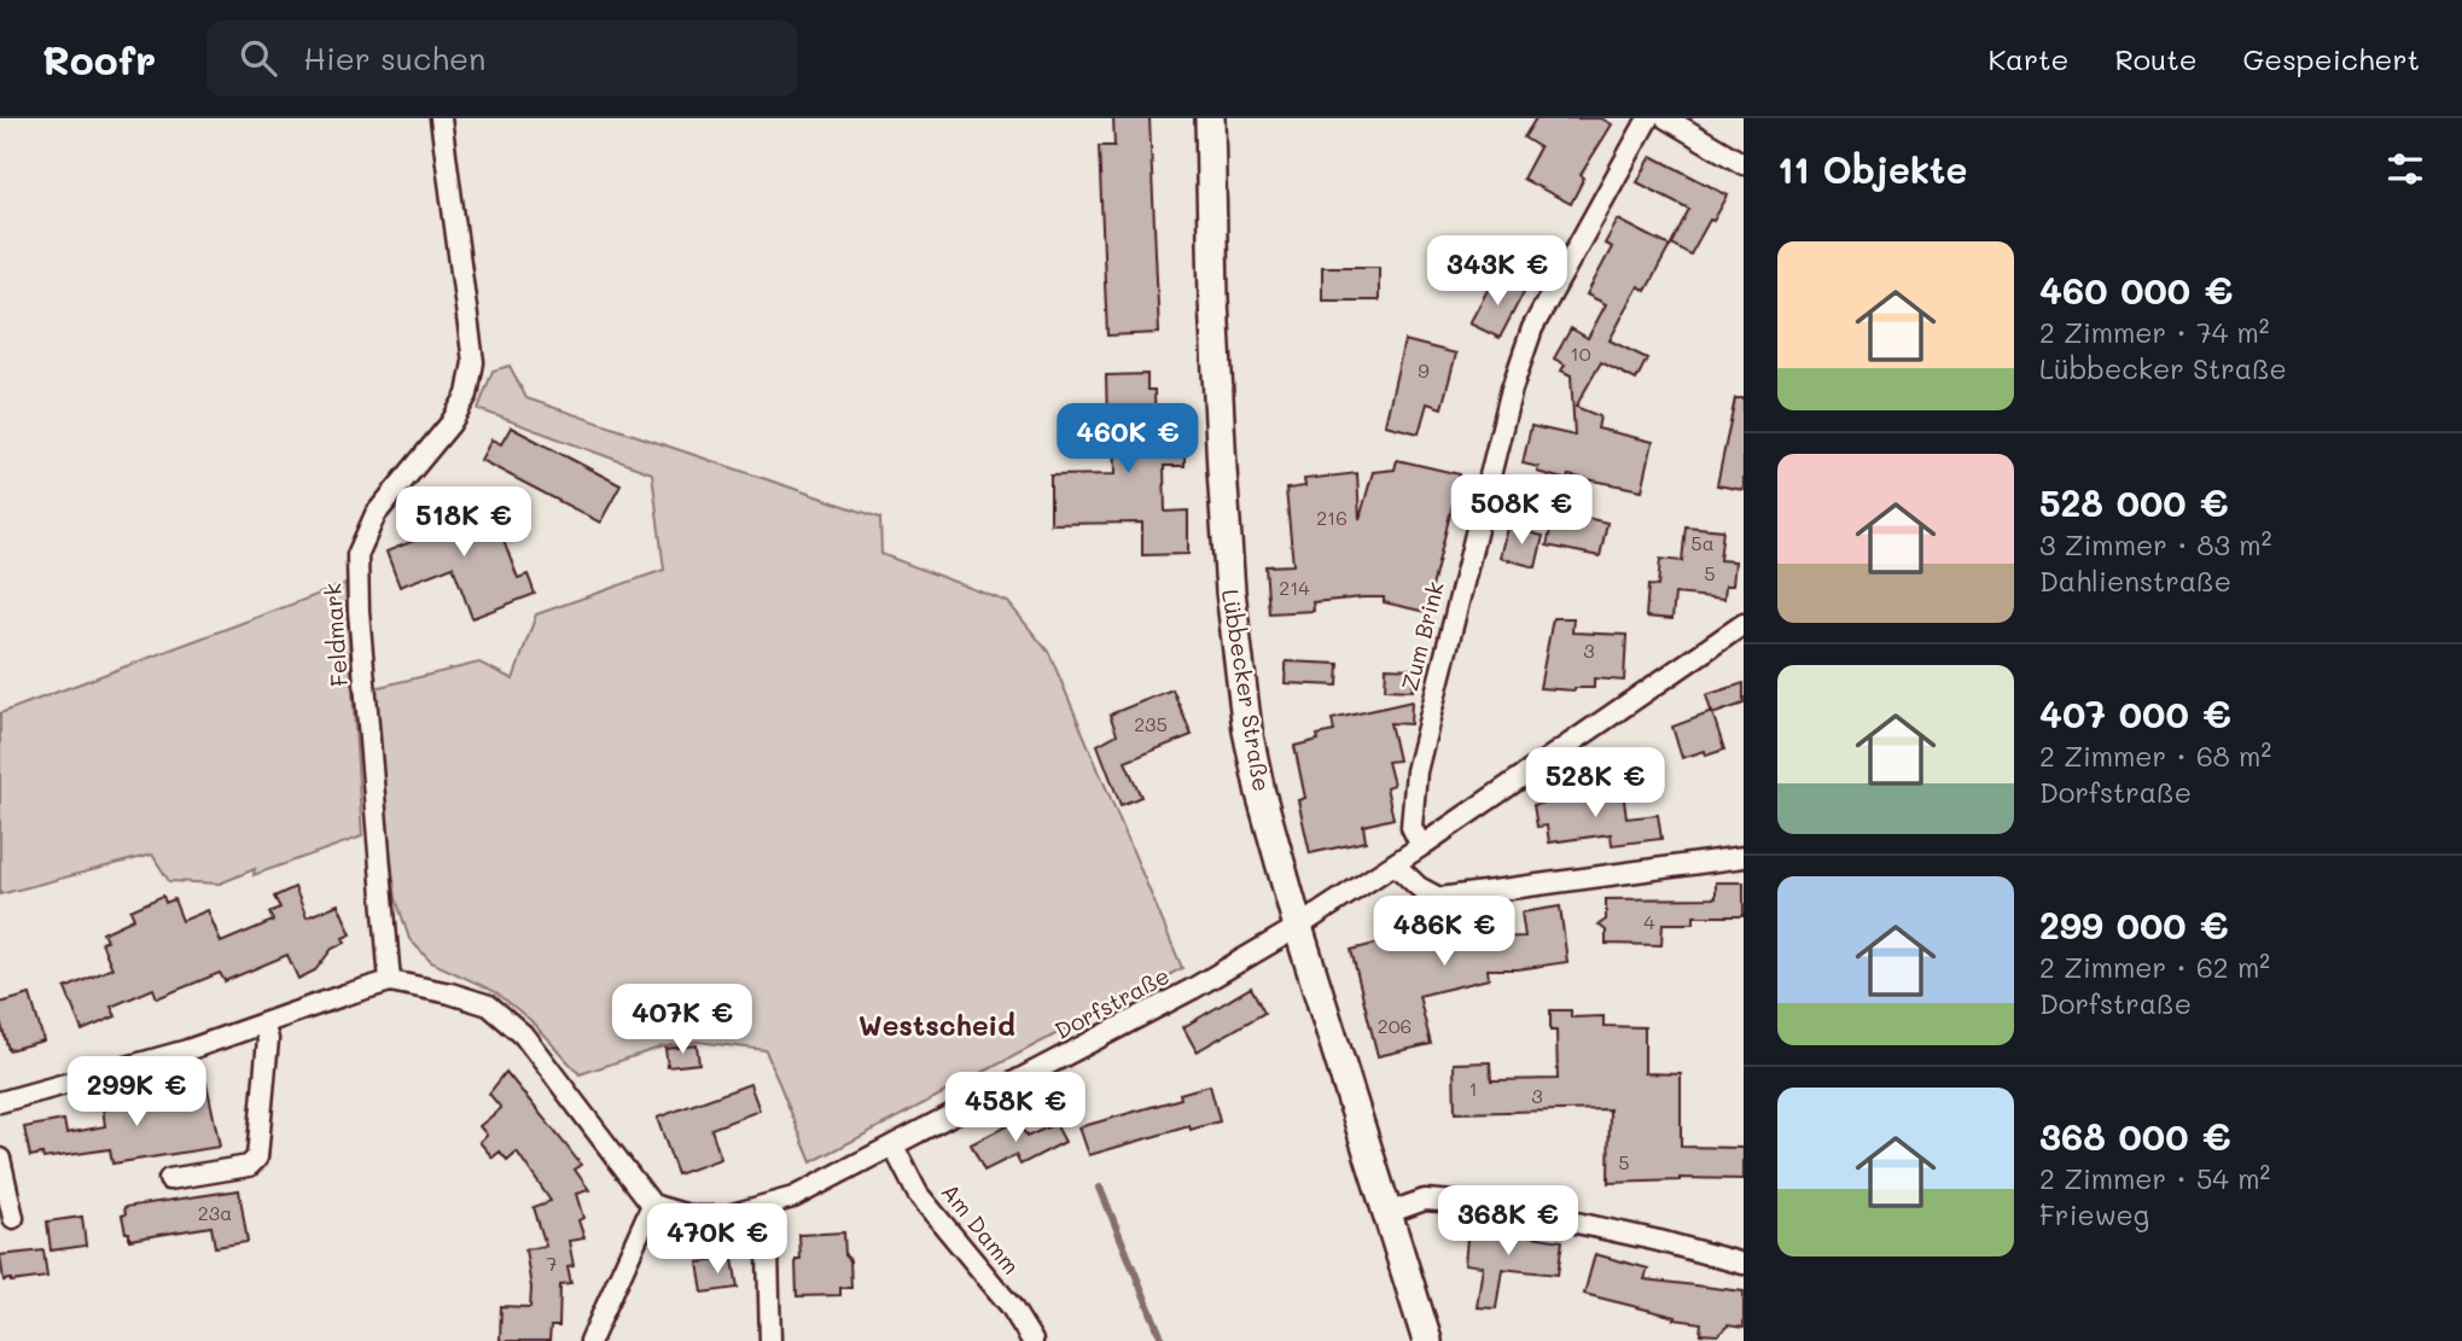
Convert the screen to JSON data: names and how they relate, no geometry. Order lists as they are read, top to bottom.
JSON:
{
  "streets": {
    "main road": ["Lübbecker Straße"],
    "street": [
      "Feldmark",
      "Zum Brink",
      "Dorfstraße",
      "Am Damm"
    ]
  },
  "crossings": [
    ["Zum Brink", "Dorfstraße"],
    ["Lübbecker Straße", "Dorfstraße"],
    ["Dorfstraße", "Am Damm"]
  ],
  "districts": ["Westscheid"],
  "house_numbers": [
    "10",
    "9",
    "216",
    "5a",
    "5",
    "214",
    "3",
    "235",
    "4",
    "206",
    "1",
    "3",
    "5",
    "23a",
    "7"
  ],
  "page": {
    "header": "Roofr",
    "search": "Hier suchen",
    "nav": ["Karte", "Route", "Gespeichert"],
    "heading": "11 Objekte",
    "list": [
      {
        "name": "460 000 €",
        "note": "2 Zimmer · 74 m² · Lübbecker Straße"
      },
      {
        "name": "528 000 €",
        "note": "3 Zimmer · 83 m² · Dahlienstraße"
      },
      {
        "name": "407 000 €",
        "note": "2 Zimmer · 68 m² · Dorfstraße"
      },
      {
        "name": "299 000 €",
        "note": "2 Zimmer · 62 m² · Dorfstraße"
      },
      {
        "name": "368 000 €",
        "note": "2 Zimmer · 54 m² · Frieweg"
      }
    ],
    "price": [
      "343K €",
      "460K €",
      "508K €",
      "518K €",
      "528K €",
      "486K €",
      "407K €",
      "299K €",
      "458K €",
      "368K €",
      "470K €"
    ]
  }
}
